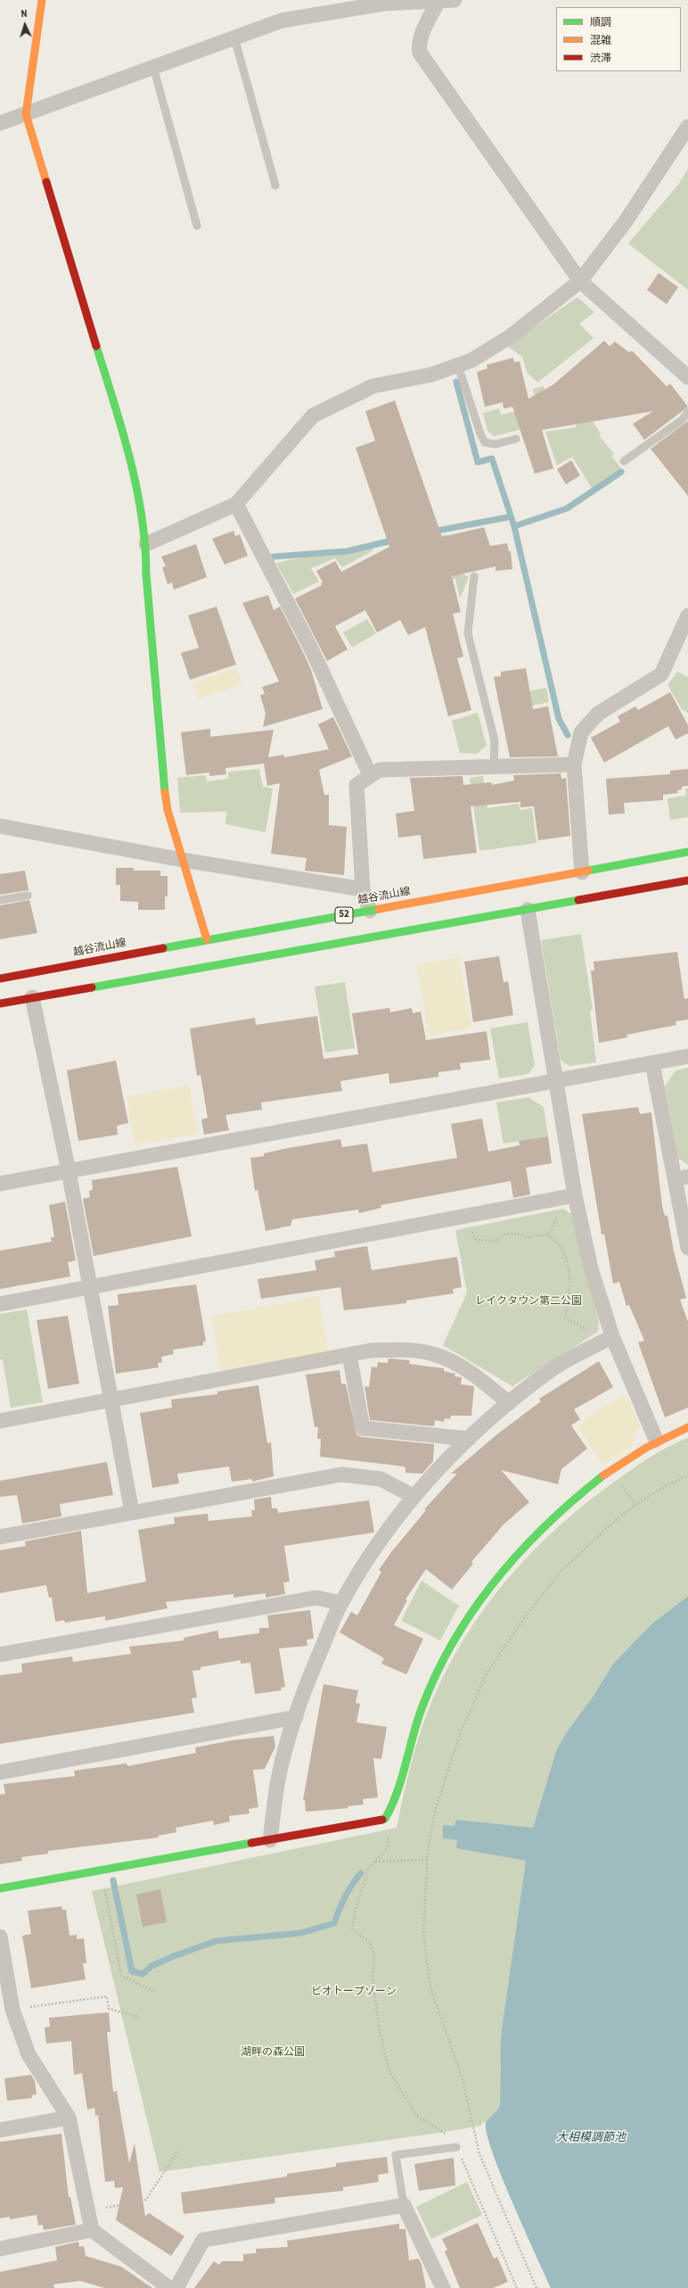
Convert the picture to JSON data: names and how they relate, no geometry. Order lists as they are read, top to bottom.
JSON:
{
  "streets": {
    "street": ["越谷流山線", "52"]
  },
  "water": ["大相模調節池"],
  "parks": ["レイクタウン第二公園", "ビオトープゾーン", "湖畔の森公園"],
  "legend": ["順調", "混雑", "渋滞"],
  "north": "top"
}
